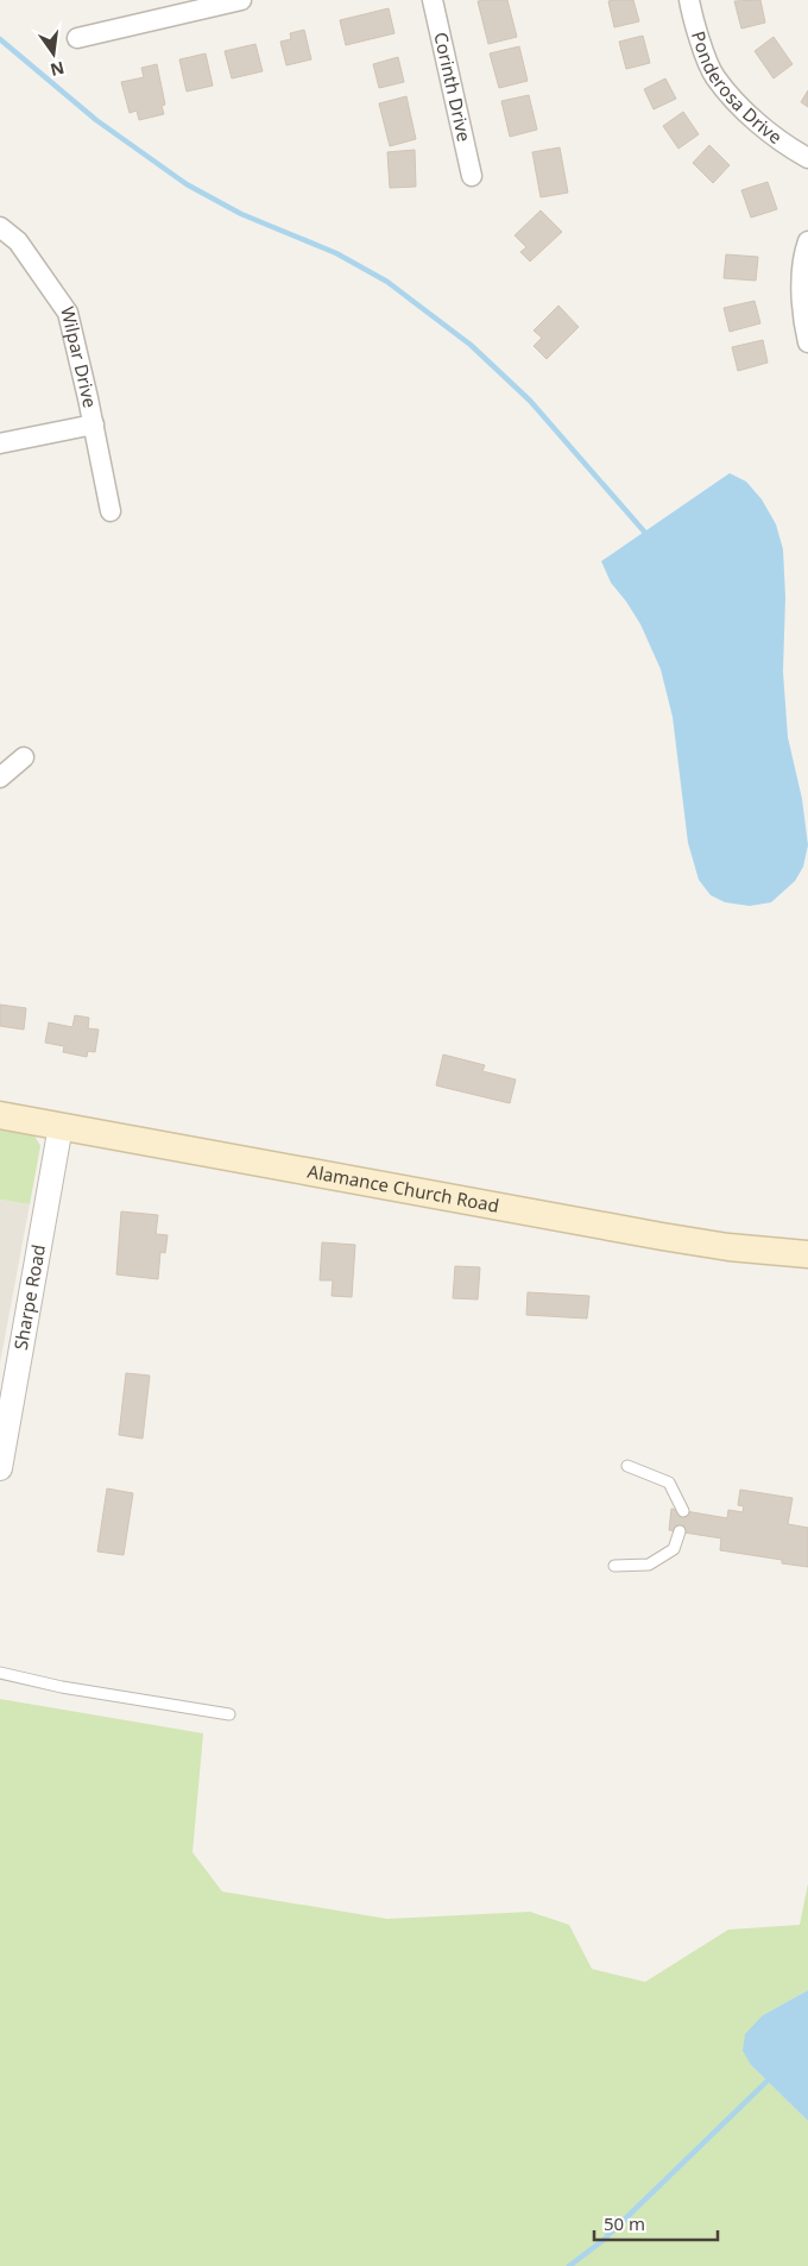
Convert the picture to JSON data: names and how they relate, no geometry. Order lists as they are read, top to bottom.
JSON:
{
  "streets": {
    "main road": ["Alamance Church Road"],
    "street": [
      "Ponderosa Drive",
      "Corinth Drive",
      "Wilpar Drive",
      "Sharpe Road"
    ]
  },
  "crossings": [
    ["Alamance Church Road", "Sharpe Road"]
  ],
  "scale_bar": "50 m",
  "north": "bottom"
}
